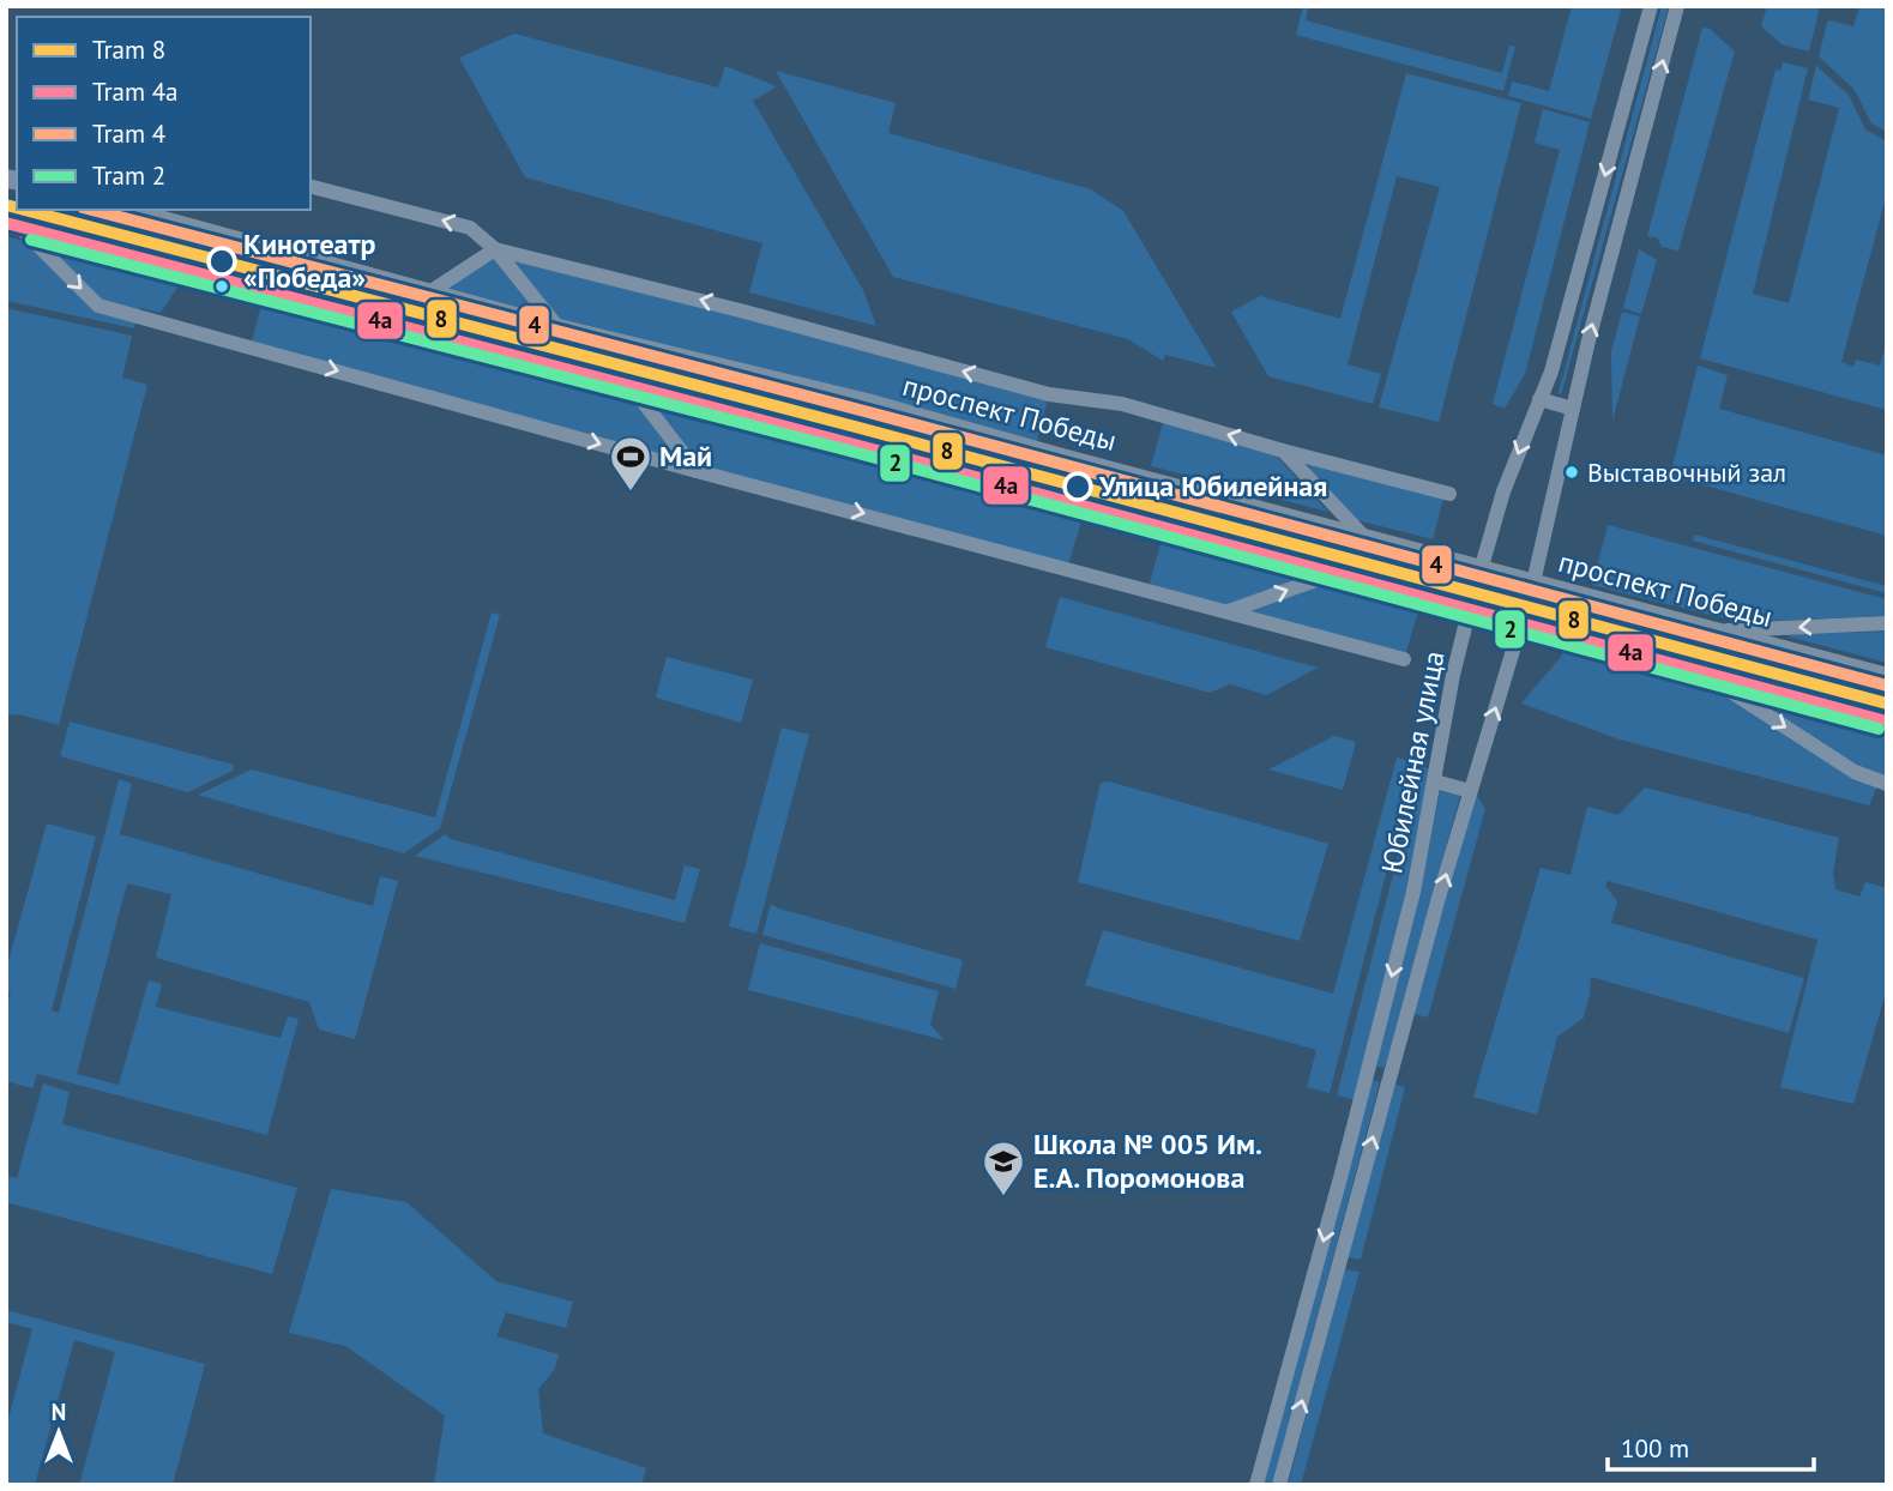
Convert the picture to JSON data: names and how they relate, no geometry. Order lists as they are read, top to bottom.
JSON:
{
  "streets": {
    "main road": ["проспект Победы"],
    "street": ["Юбилейная улица"]
  },
  "crossings": [
    ["проспект Победы", "Юбилейная улица"]
  ],
  "places": {
    "other": ["Кинотеатр «Победа»", "Выставочный зал", "Улица Юбилейная"],
    "sports": ["Май"],
    "school or university": ["Школа № 005 Им. Е.А. Поромонова"]
  },
  "lines": [
    "tram line 8",
    "tram line 4",
    "tram line 4а",
    "tram line 2"
  ],
  "legend": [
    "Tram 8",
    "Tram 4а",
    "Tram 4",
    "Tram 2"
  ],
  "scale_bar": "100 m",
  "north": "top"
}
